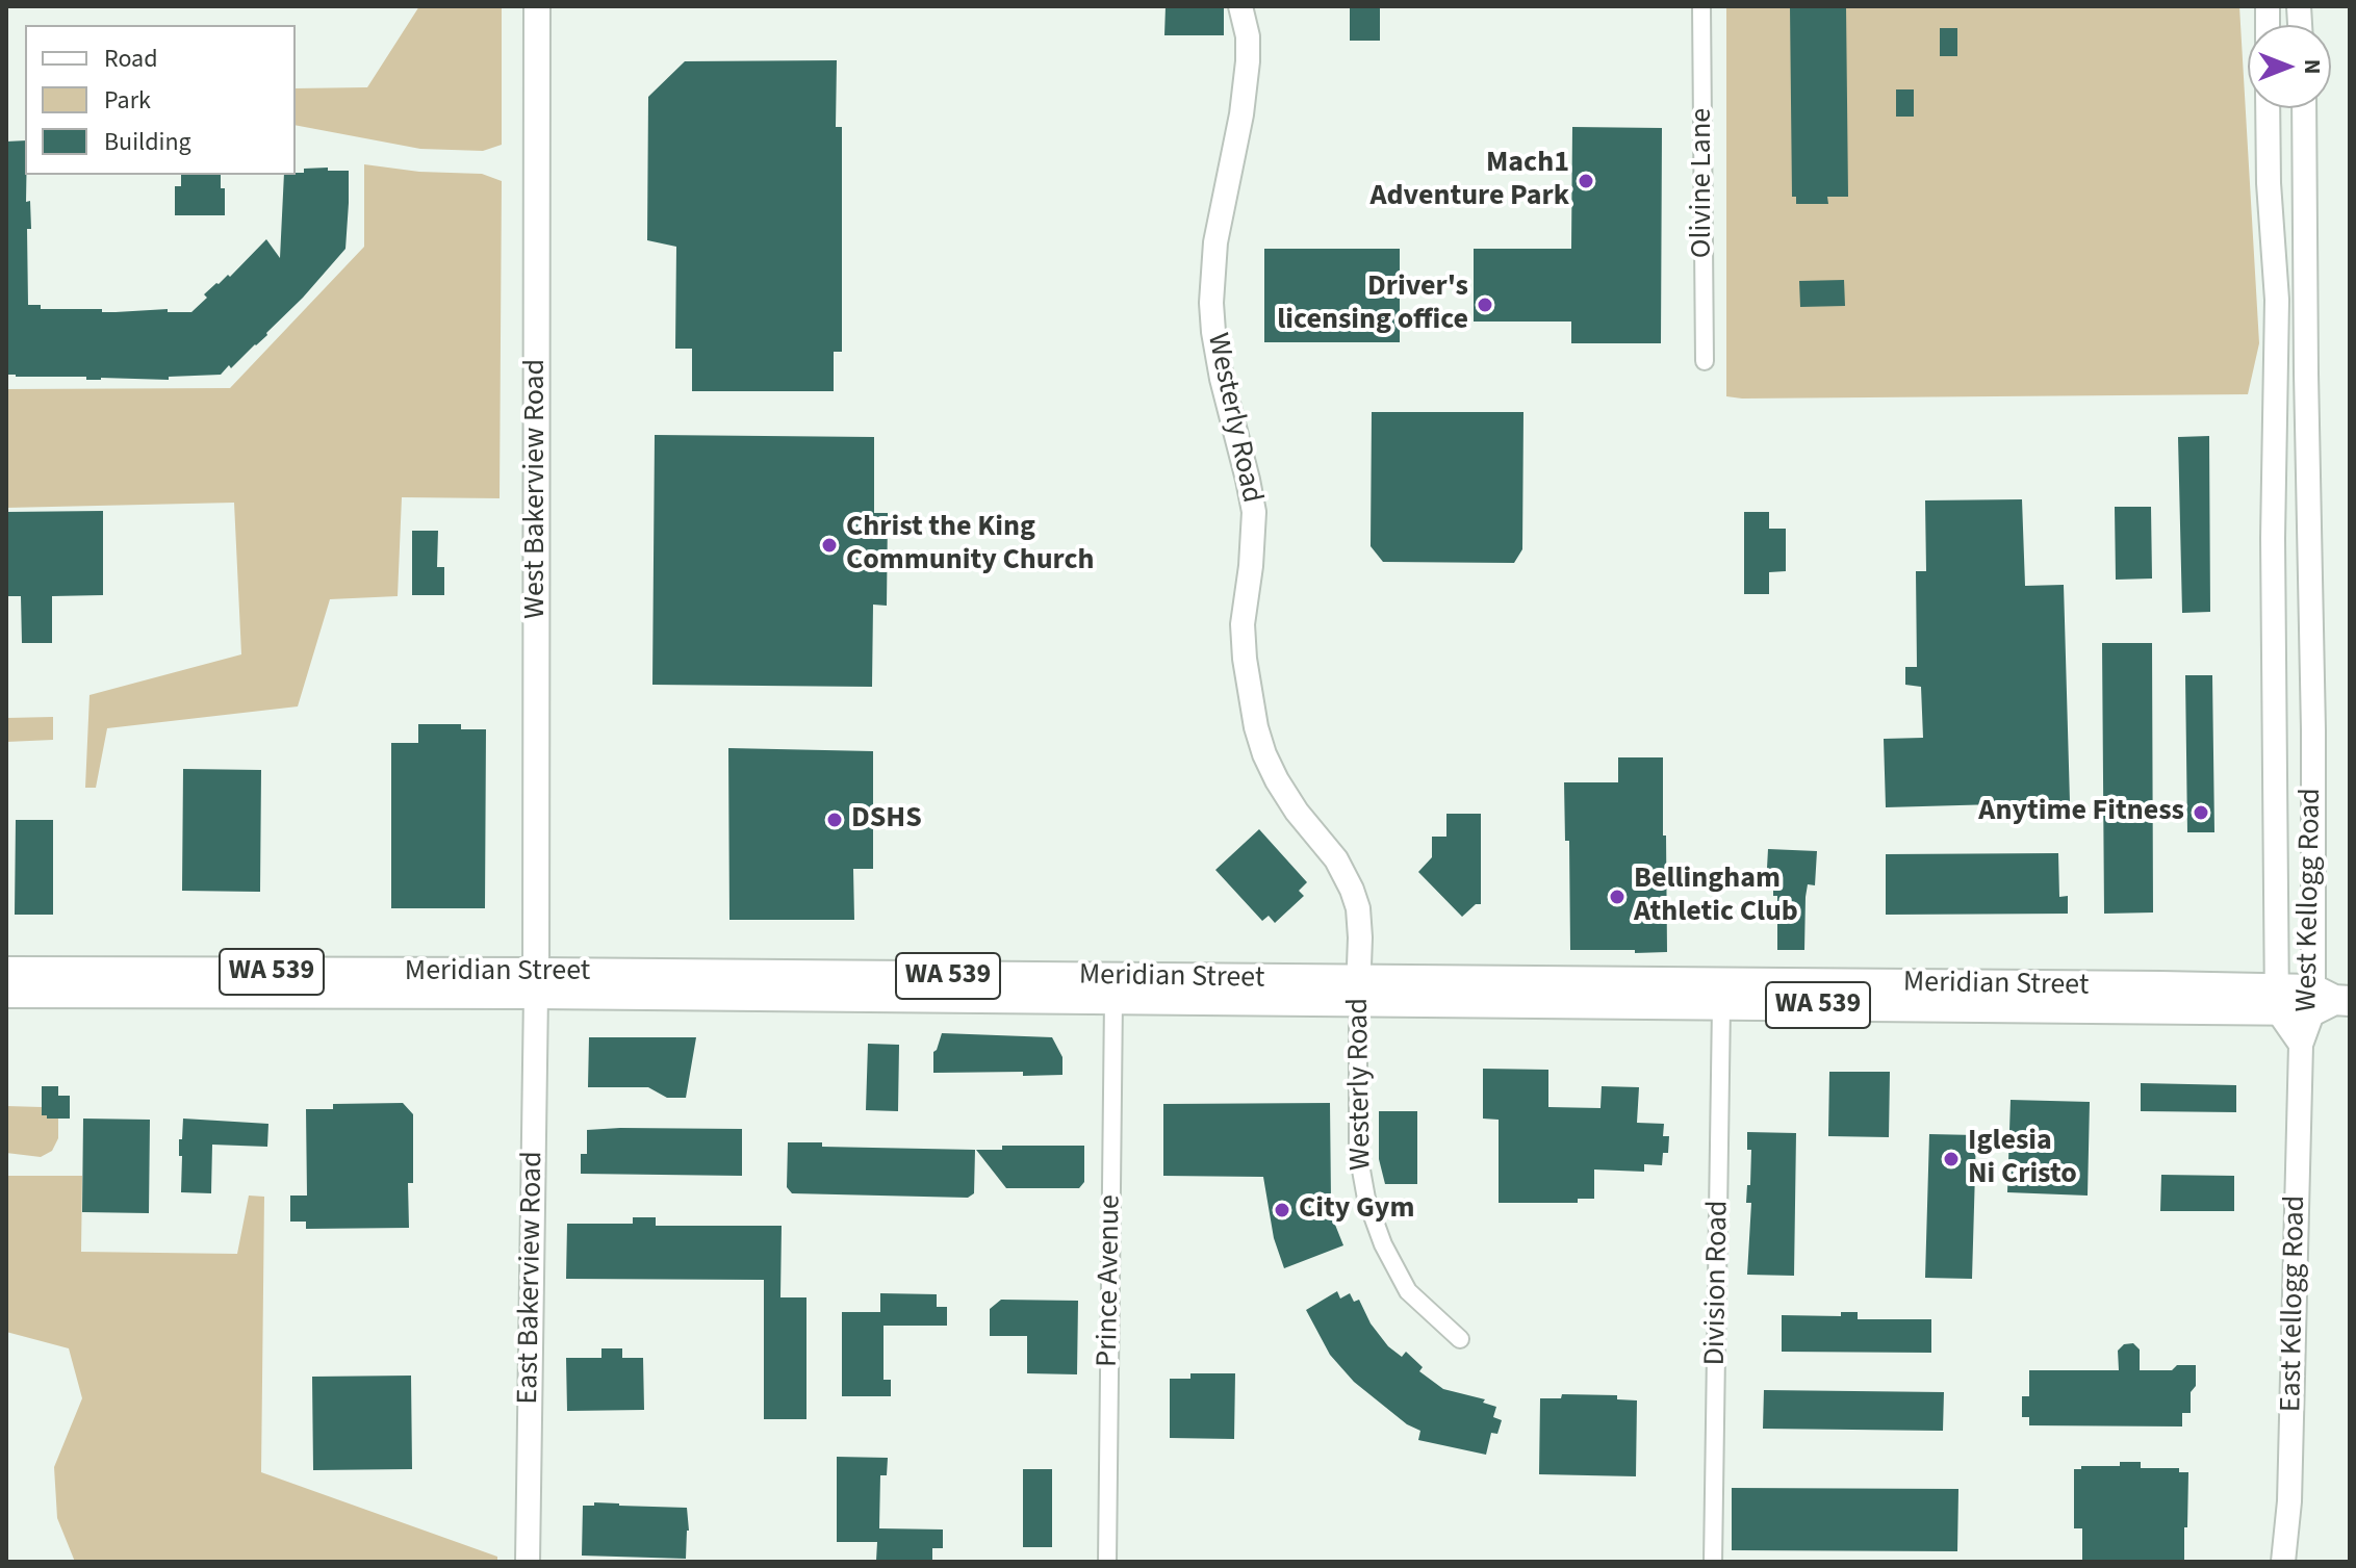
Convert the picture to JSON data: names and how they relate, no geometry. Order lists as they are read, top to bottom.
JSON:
{
  "streets": {
    "highway": ["WA 539", "Meridian Street"],
    "main road": ["West Bakerview Road"],
    "street": [
      "Olivine Lane",
      "Westerly Road",
      "West Kellogg Road",
      "East Bakerview Road",
      "Prince Avenue",
      "Division Road",
      "East Kellogg Road"
    ]
  },
  "crossings": [
    ["Westerly Road", "Meridian Street"],
    ["West Bakerview Road", "Meridian Street"],
    ["West Bakerview Road", "East Bakerview Road"],
    ["West Kellogg Road", "Meridian Street"],
    ["West Kellogg Road", "East Kellogg Road"],
    ["Meridian Street", "East Bakerview Road"],
    ["Meridian Street", "Prince Avenue"],
    ["Meridian Street", "Division Road"]
  ],
  "places": [
    "Mach1 Adventure Park",
    "Driver's licensing office",
    "Christ the King Community Church",
    "Anytime Fitness",
    "DSHS",
    "Bellingham Athletic Club",
    "Iglesia Ni Cristo",
    "City Gym"
  ],
  "legend": ["Road", "Park", "Building"],
  "north": "right"
}
